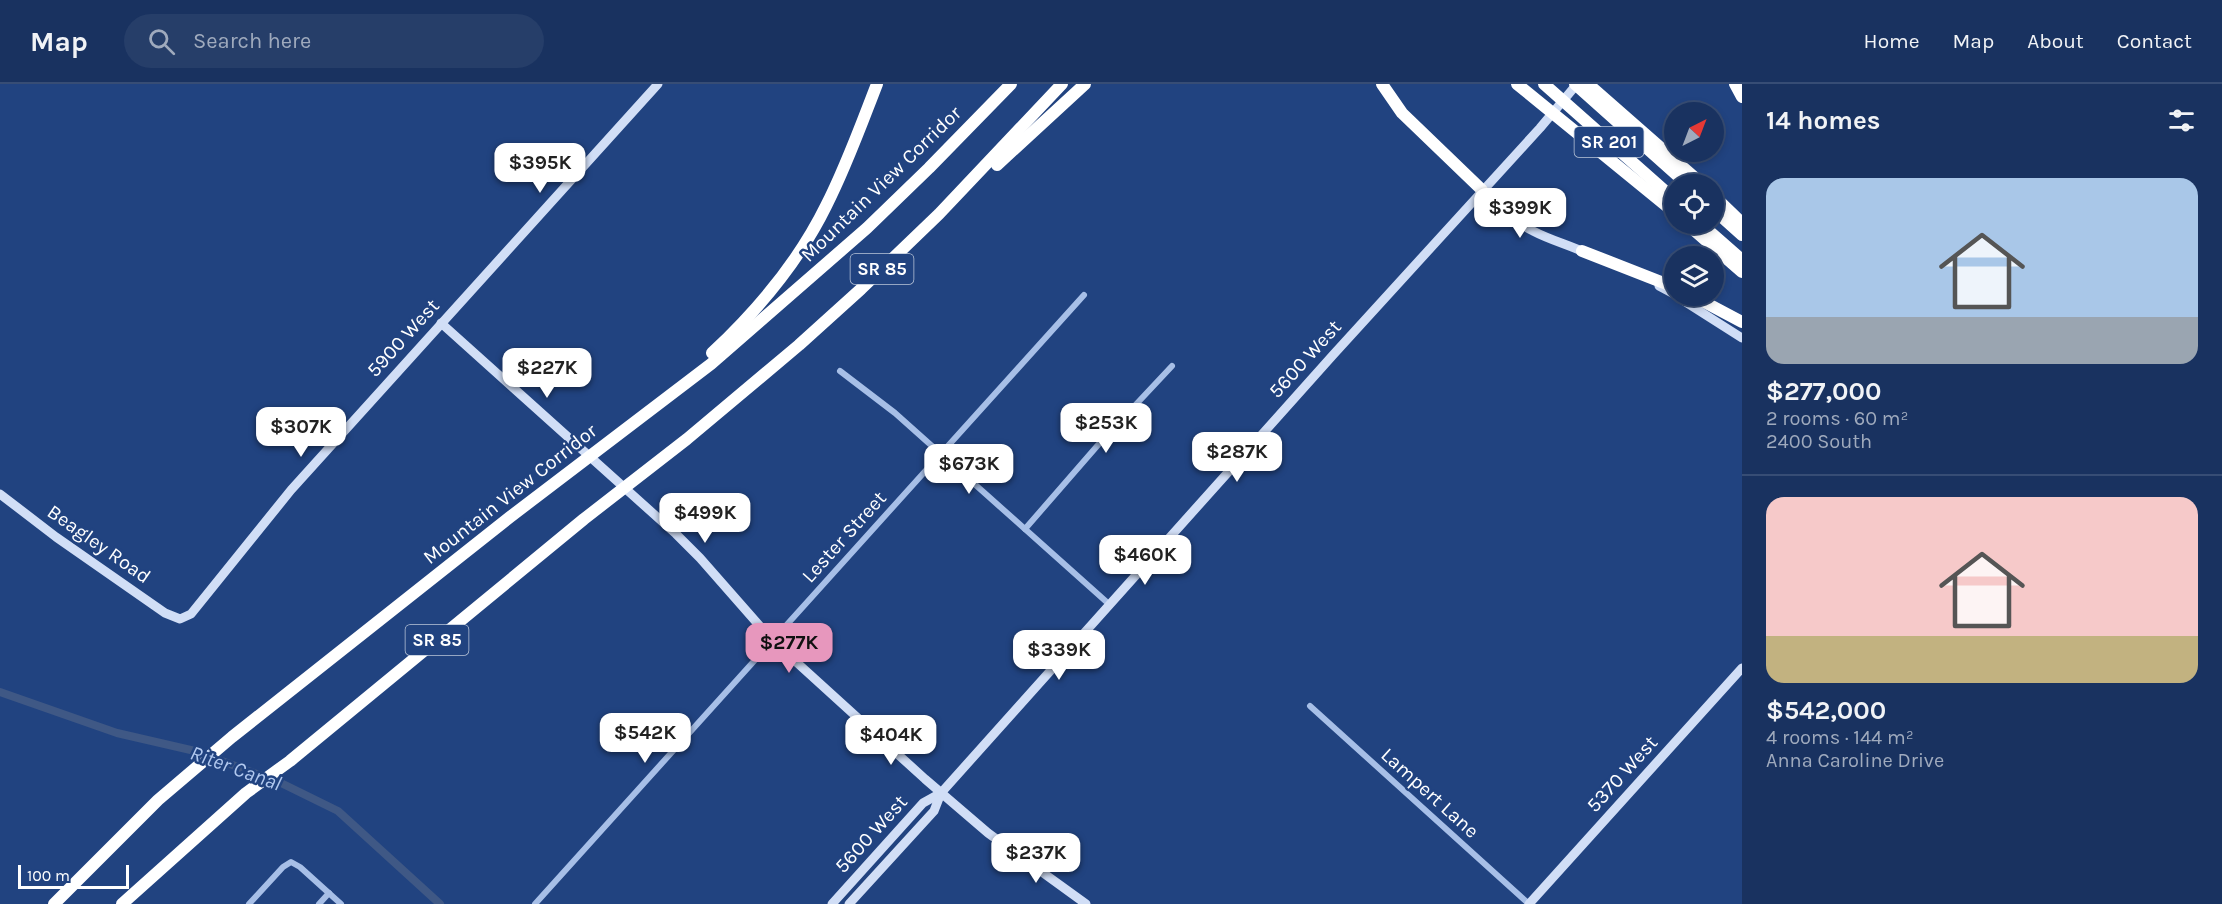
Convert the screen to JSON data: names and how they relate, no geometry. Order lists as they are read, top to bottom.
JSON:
{
  "streets": {
    "highway": ["SR 201", "Mountain View Corridor", "SR 85"],
    "street": [
      "5900 West",
      "5600 West",
      "Lester Street",
      "Beagley Road",
      "5370 West",
      "Lampert Lane"
    ]
  },
  "crossings": [
    ["SR 201", "5600 West"],
    ["5900 West", "Beagley Road"],
    ["5370 West", "Lampert Lane"]
  ],
  "water": ["Riter Canal"],
  "scale_bar": "100 m",
  "north": "top right",
  "page": {
    "header": "Map",
    "search": "Search here",
    "nav": [
      "Home",
      "Map",
      "About",
      "Contact"
    ],
    "heading": "14 homes",
    "price": [
      "$395K",
      "$399K",
      "$227K",
      "$253K",
      "$307K",
      "$287K",
      "$673K",
      "$499K",
      "$460K",
      "$277K",
      "$339K",
      "$542K",
      "$404K",
      "$237K"
    ],
    "list": [
      {
        "name": "$277,000",
        "note": "2 rooms · 60 m² · 2400 South"
      },
      {
        "name": "$542,000",
        "note": "4 rooms · 144 m² · Anna Caroline Drive"
      }
    ],
    "scale": "100 m"
  }
}
